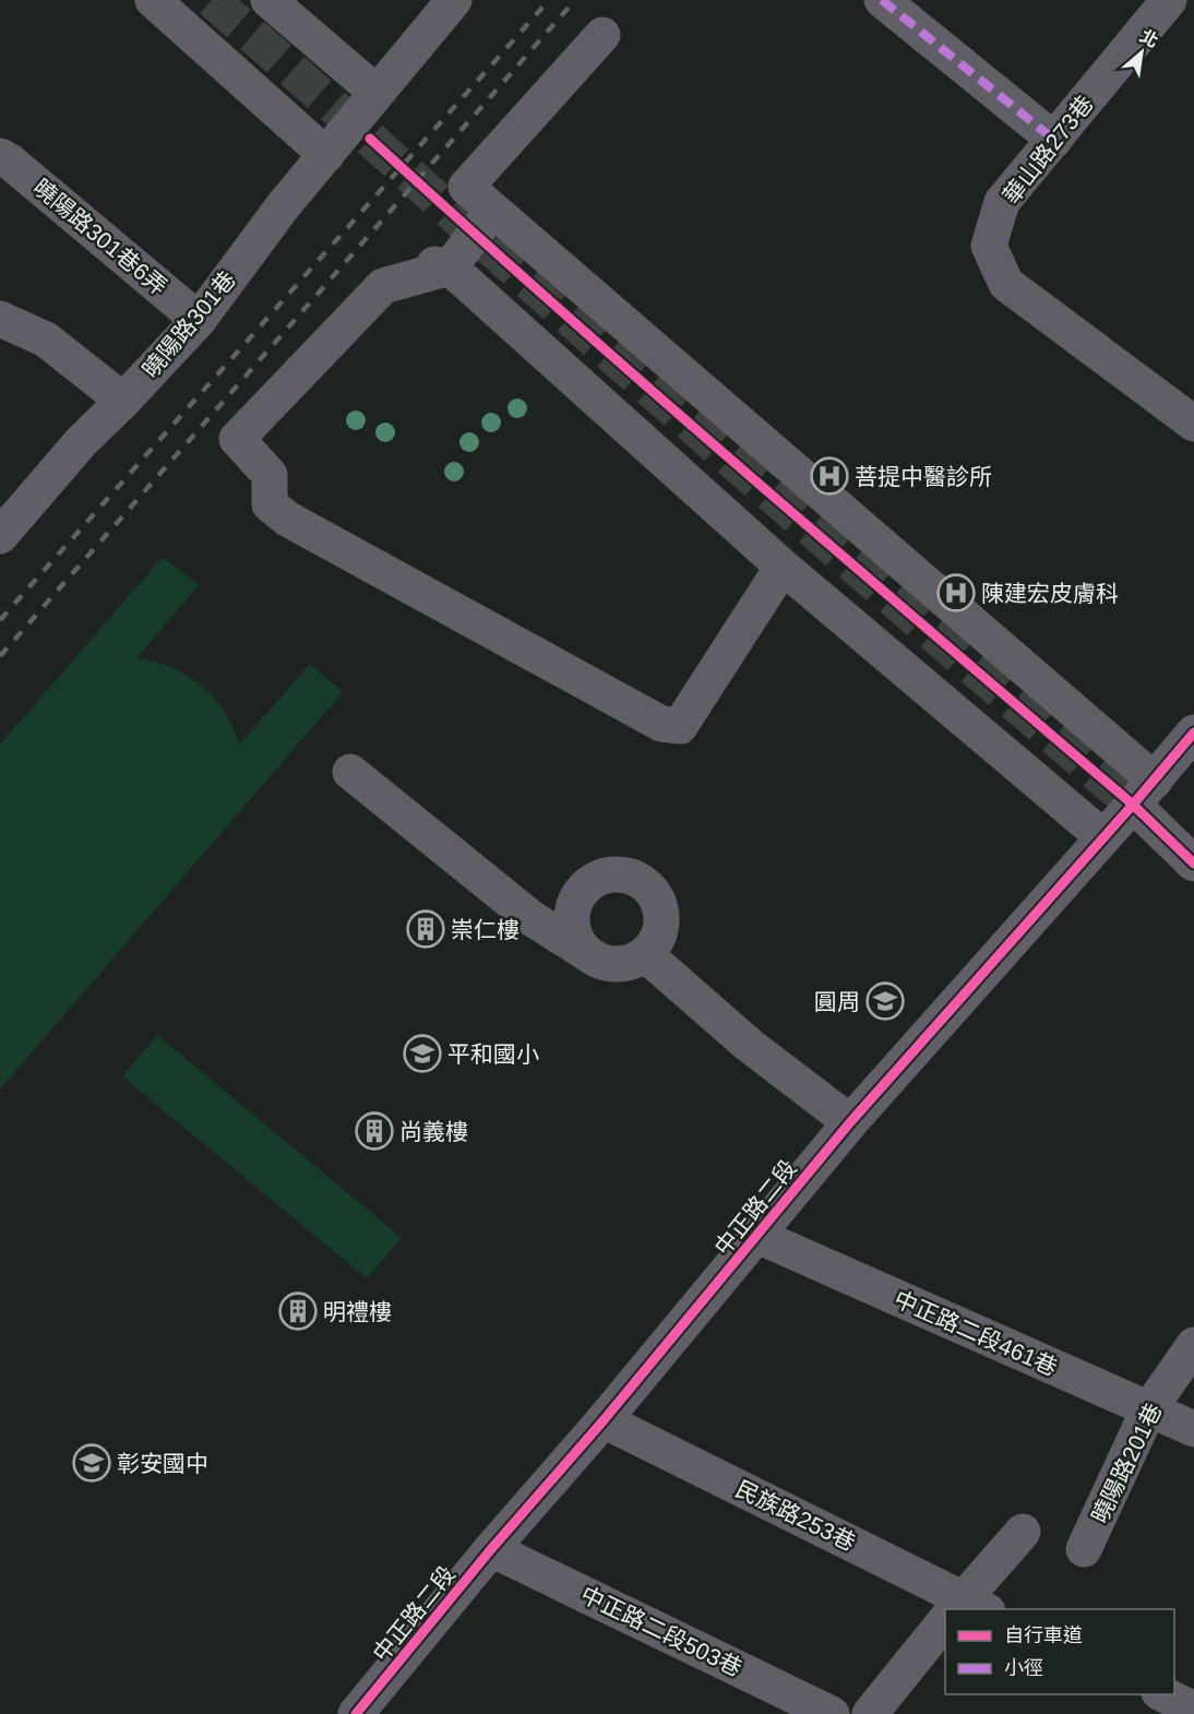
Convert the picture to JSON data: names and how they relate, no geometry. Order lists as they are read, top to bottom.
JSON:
{
  "streets": {
    "street": [
      "華山路273巷",
      "曉陽路301巷6弄",
      "曉陽路301巷",
      "中正路二段",
      "中正路二段461巷",
      "曉陽路201巷",
      "民族路253巷",
      "中正路二段503巷"
    ]
  },
  "crossings": [
    ["曉陽路301巷6弄", "曉陽路301巷"],
    ["中正路二段", "中正路二段461巷"],
    ["中正路二段", "民族路253巷"],
    ["中正路二段", "中正路二段503巷"],
    ["中正路二段461巷", "曉陽路201巷"]
  ],
  "places": {
    "hospital": ["菩提中醫診所", "陳建宏皮膚科"],
    "building": ["崇仁樓", "尚義樓", "明禮樓"],
    "school or university": ["圓周", "平和國小", "彰安國中"]
  },
  "legend": ["自行車道", "小徑"],
  "north": "top right"
}
